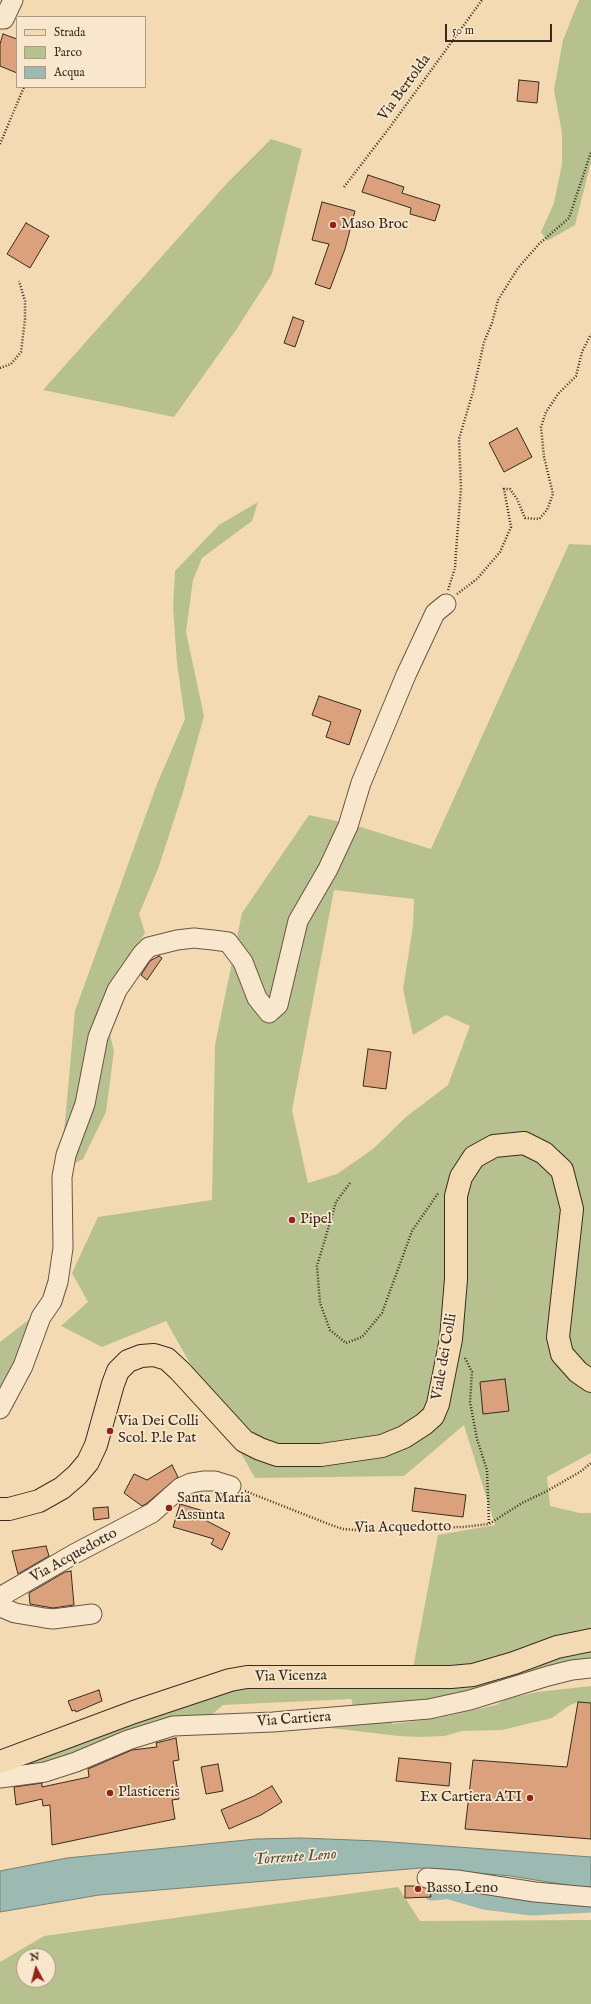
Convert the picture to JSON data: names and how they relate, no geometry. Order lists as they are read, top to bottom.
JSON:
{
  "streets": {
    "main road": ["Viale dei Colli", "Via Vicenza"],
    "street": ["Via Acquedotto", "Via Cartiera"],
    "path": ["Via Bertolda"]
  },
  "water": ["Torrente Leno"],
  "places": [
    "Maso Broc",
    "Pipel",
    "Via Dei Colli Scol. P.le Pat",
    "Santa Maria Assunta",
    "Plasticeris",
    "Ex Cartiera ATI",
    "Basso Leno"
  ],
  "legend": ["Strada", "Parco", "Acqua"],
  "scale_bar": "50 m",
  "north": "top"
}
